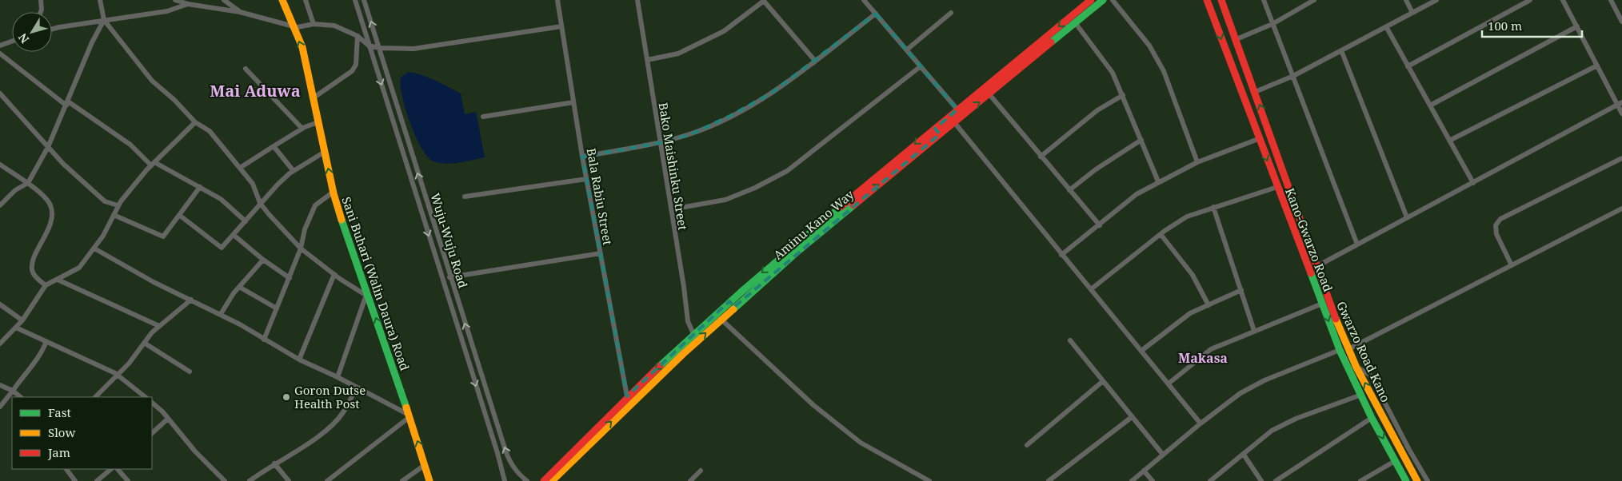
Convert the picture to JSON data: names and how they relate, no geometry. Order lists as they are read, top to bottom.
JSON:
{
  "streets": {
    "main road": [
      "Aminu Kano Way",
      "Kano-Gwarzo Road",
      "Sani Buhari (Walin Daura) Road",
      "Gwarzo Road Kano"
    ],
    "street": ["Bako Maishinku Street", "Bala Rabiu Street", "Wuju-Wuju Road"]
  },
  "crossings": [
    ["Bako Maishinku Street", "Aminu Kano Way"],
    ["Bala Rabiu Street", "Aminu Kano Way"]
  ],
  "one_way": ["Kano-Gwarzo Road", "Sani Buhari (Walin Daura) Road", "Gwarzo Road Kano"],
  "districts": ["Mai Aduwa", "Makasa"],
  "places": ["Goron Dutse Health Post"],
  "legend": ["Fast", "Slow", "Jam"],
  "scale_bar": "100 m",
  "north": "bottom left"
}
